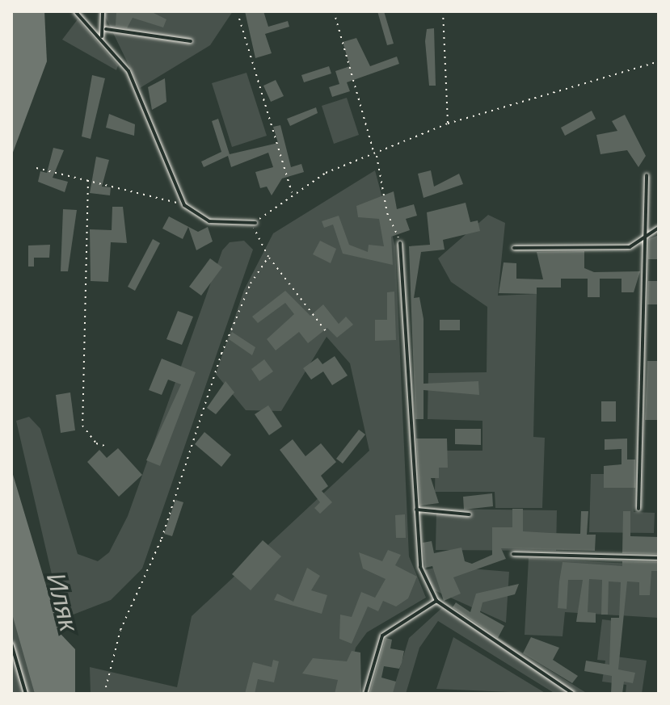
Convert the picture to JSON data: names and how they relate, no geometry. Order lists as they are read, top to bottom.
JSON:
{
  "water": ["Иляк"]
}
